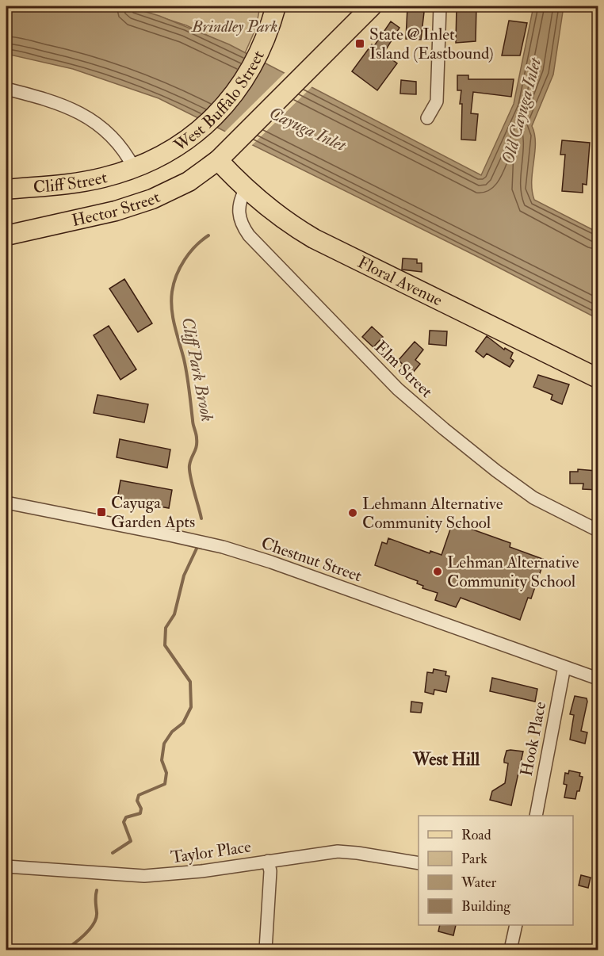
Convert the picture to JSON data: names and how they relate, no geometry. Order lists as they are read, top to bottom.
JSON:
{
  "streets": {
    "main road": [
      "West Buffalo Street",
      "Cliff Street",
      "Hector Street",
      "Floral Avenue"
    ],
    "street": [
      "Elm Street",
      "Chestnut Street",
      "Hook Place",
      "Taylor Place"
    ]
  },
  "crossings": [
    ["West Buffalo Street", "Cliff Street"],
    ["Hector Street", "Floral Avenue"],
    ["Floral Avenue", "Elm Street"],
    ["Chestnut Street", "Hook Place"]
  ],
  "districts": ["West Hill"],
  "water": ["Old Cayuga Inlet", "Cayuga Inlet", "Cliff Park Brook"],
  "parks": ["Brindley Park"],
  "places": {
    "transit": ["State @ Inlet Island (Eastbound)", "Cayuga Garden Apts"],
    "other": ["Lehmann Alternative Community School", "Lehman Alternative Community School"]
  },
  "legend": [
    "Road",
    "Park",
    "Water",
    "Building"
  ]
}
